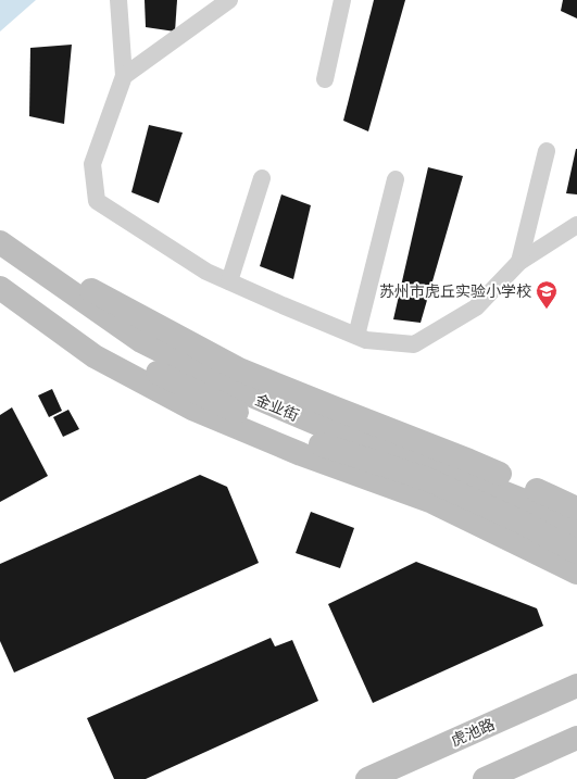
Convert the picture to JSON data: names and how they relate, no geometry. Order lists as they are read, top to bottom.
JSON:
{
  "streets": {
    "main road": ["金业街", "虎池路"]
  },
  "places": {
    "school or university": ["苏州市虎丘实验小学校"]
  }
}
